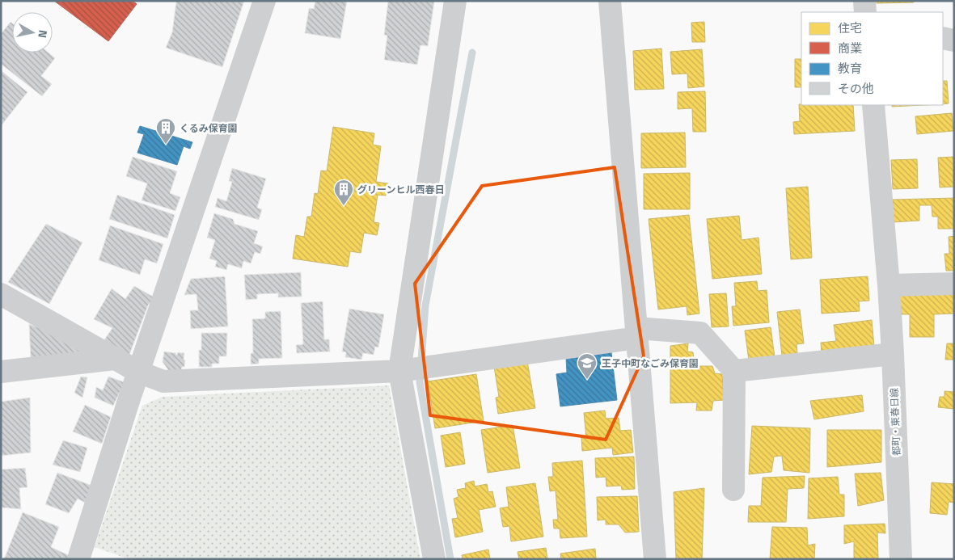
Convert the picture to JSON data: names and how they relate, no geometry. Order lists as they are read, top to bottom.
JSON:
{
  "streets": {
    "street": ["都町・東春日線"]
  },
  "places": {
    "building": ["くるみ保育園", "グリーンヒル西春日"],
    "school or university": ["王子中町なごみ保育園"]
  },
  "legend": [
    "住宅",
    "商業",
    "教育",
    "その他"
  ],
  "north": "right"
}
